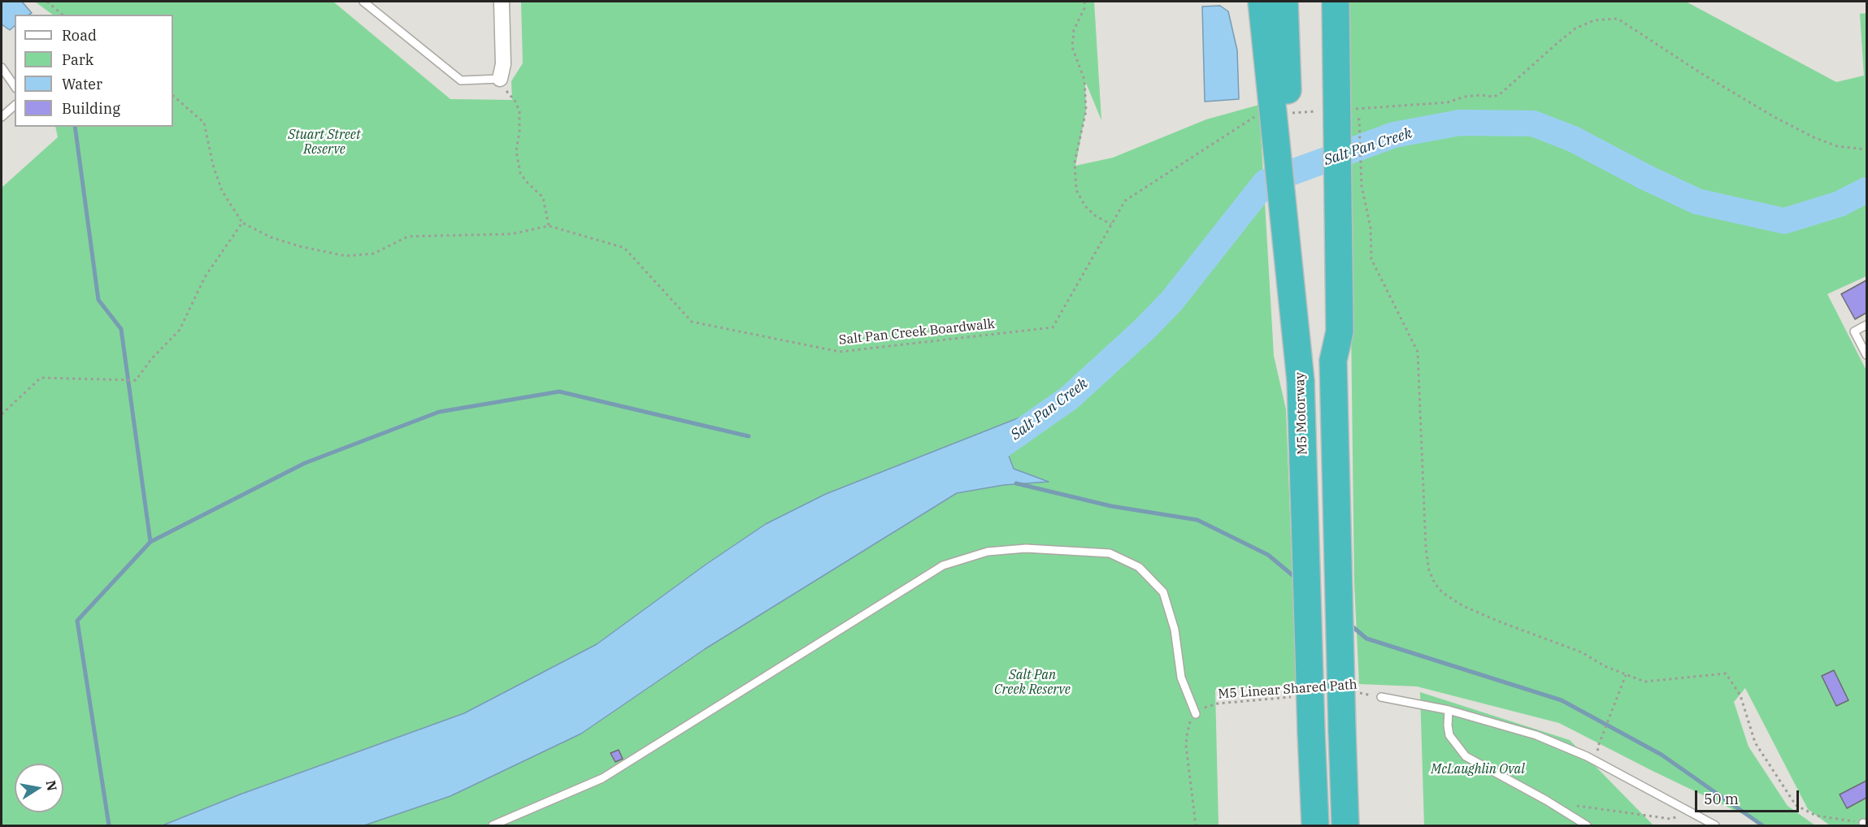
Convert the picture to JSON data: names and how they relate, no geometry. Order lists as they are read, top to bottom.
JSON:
{
  "streets": {
    "highway": ["M5 Motorway"],
    "path": ["Salt Pan Creek Boardwalk", "M5 Linear Shared Path"]
  },
  "water": ["Salt Pan Creek"],
  "parks": ["Stuart Street Reserve", "Salt Pan Creek Reserve", "McLaughlin Oval"],
  "legend": [
    "Road",
    "Park",
    "Water",
    "Building"
  ],
  "scale_bar": "50 m",
  "north": "right"
}
